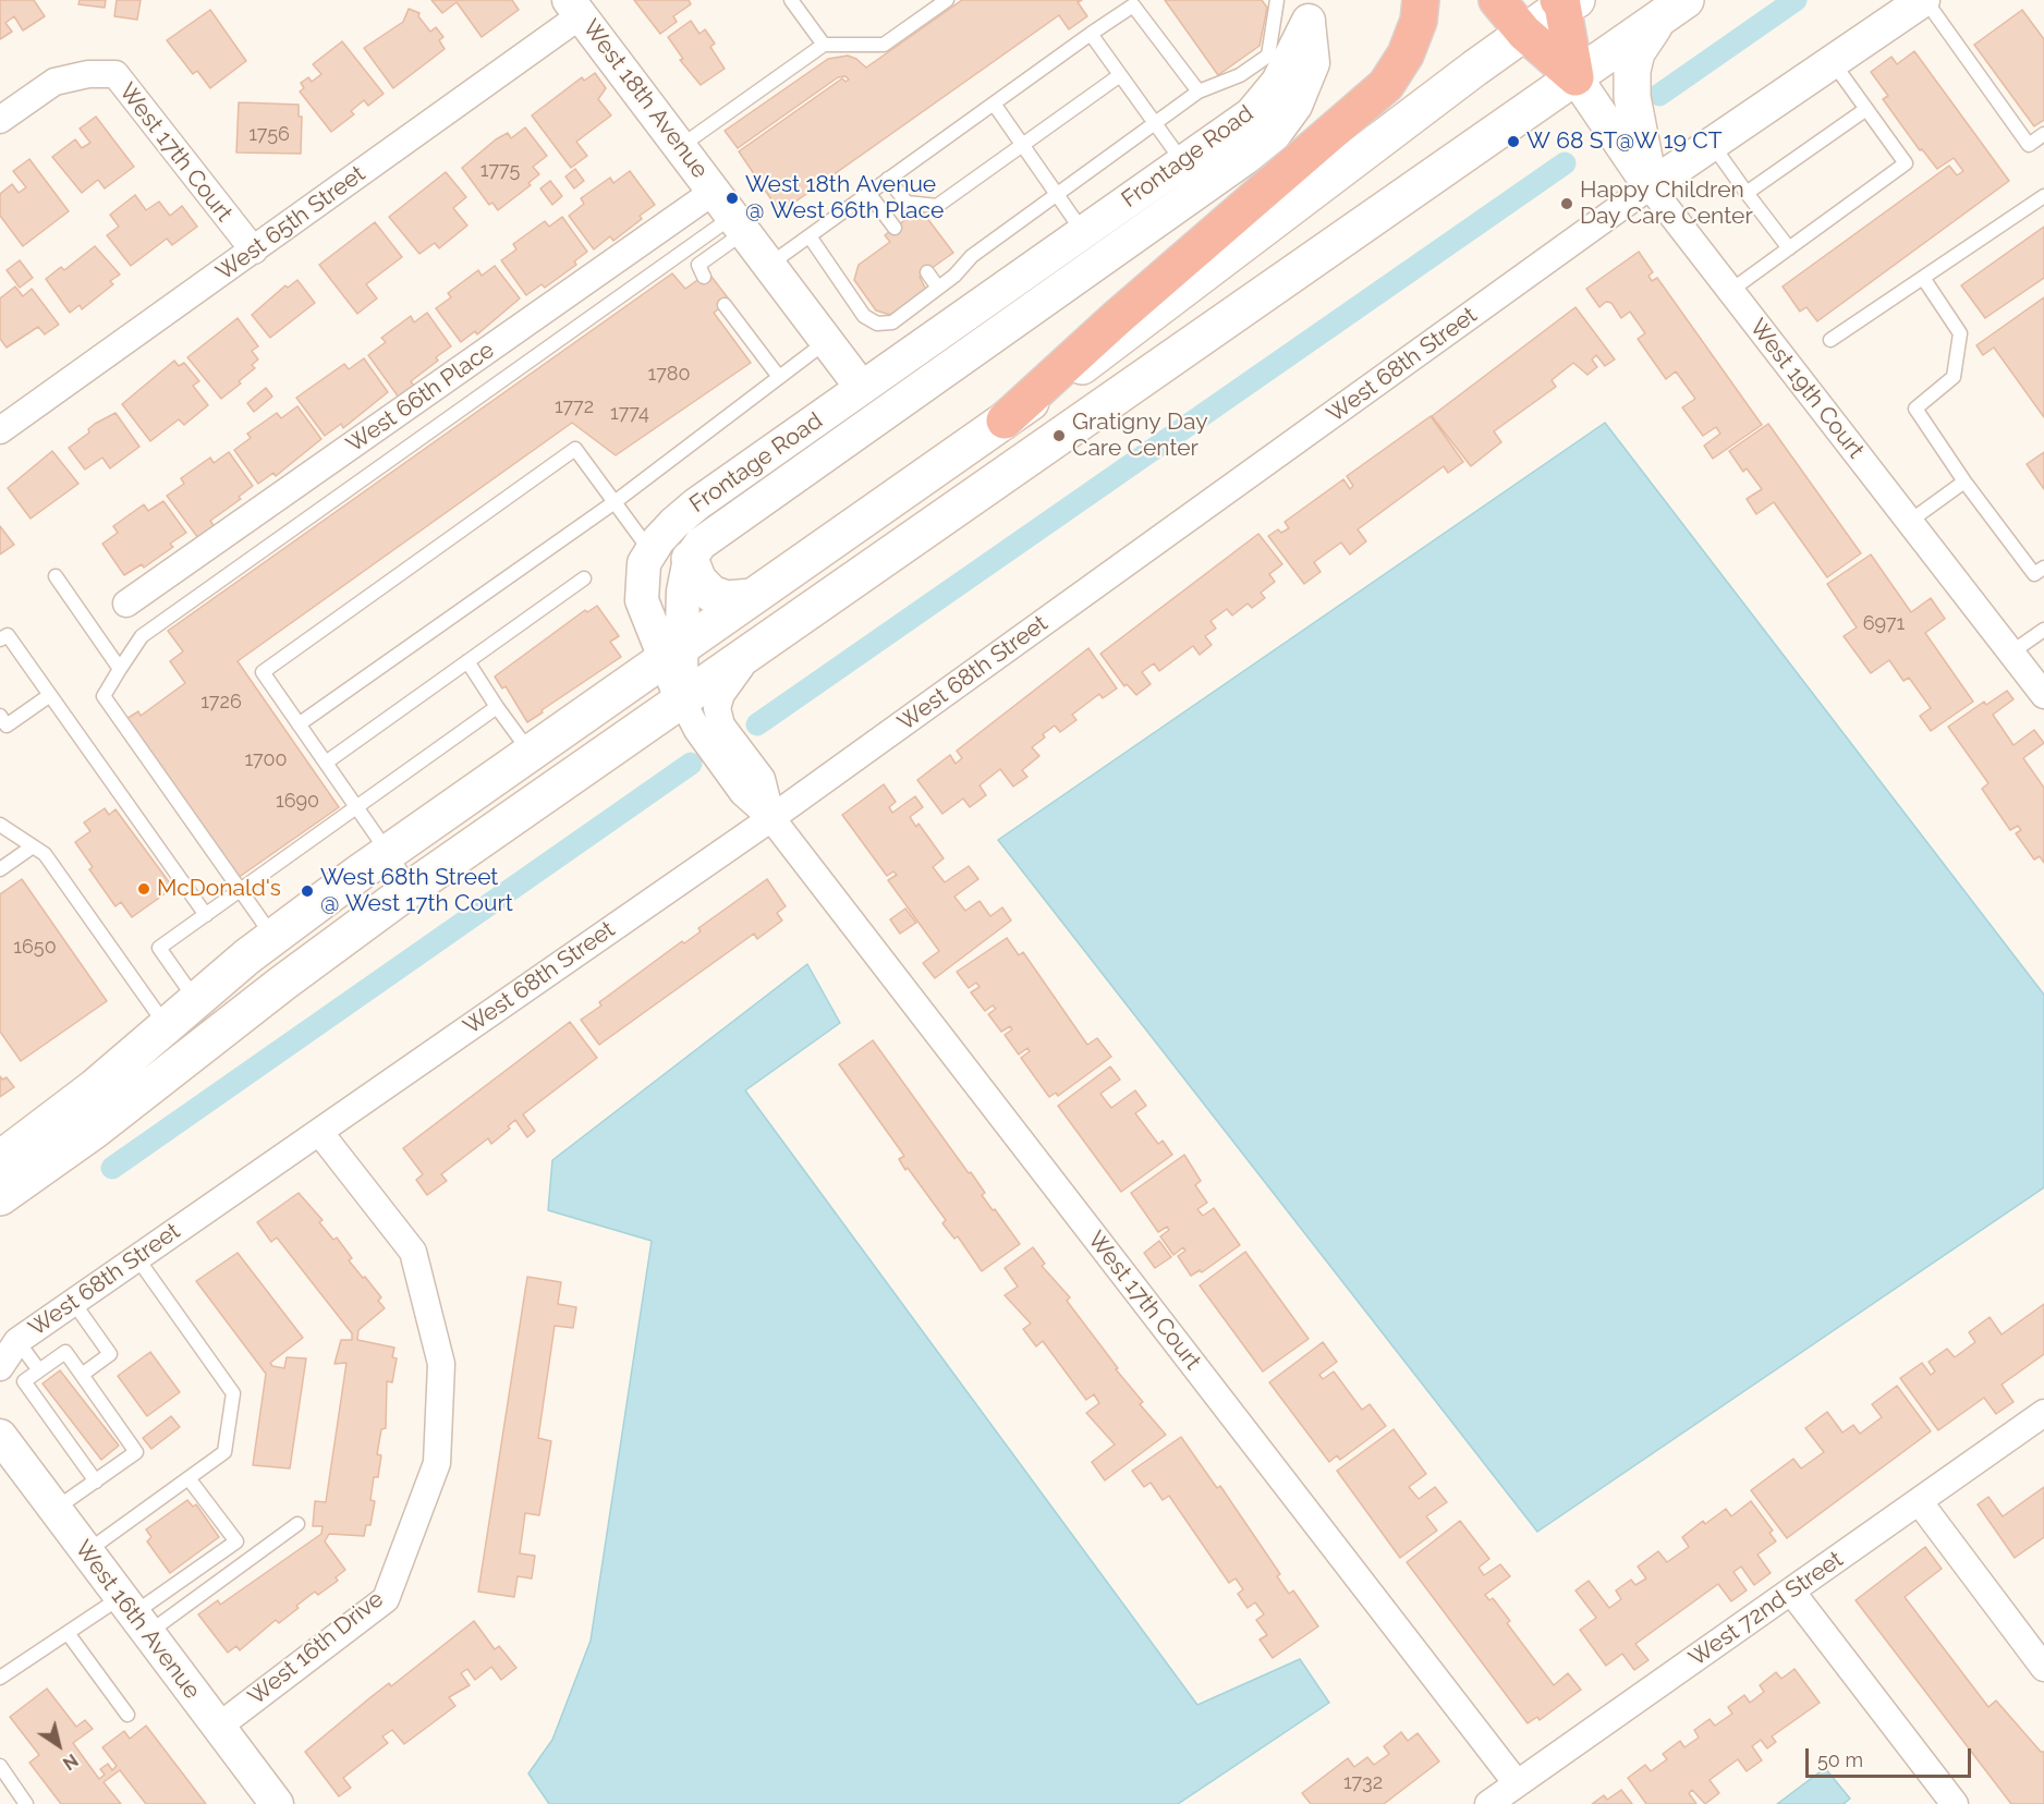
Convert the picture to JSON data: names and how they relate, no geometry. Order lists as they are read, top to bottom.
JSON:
{
  "streets": {
    "street": [
      "West 18th Avenue",
      "West 17th Court",
      "Frontage Road",
      "West 65th Street",
      "West 68th Street",
      "West 19th Court",
      "West 66th Place",
      "West 72nd Street",
      "West 16th Avenue",
      "West 16th Drive"
    ]
  },
  "crossings": [
    ["West 18th Avenue", "Frontage Road"],
    ["West 18th Avenue", "West 65th Street"],
    ["West 18th Avenue", "West 66th Place"],
    ["West 17th Court", "West 65th Street"],
    ["West 17th Court", "West 68th Street"],
    ["West 17th Court", "West 72nd Street"],
    ["West 68th Street", "West 19th Court"],
    ["West 68th Street", "West 16th Drive"],
    ["West 16th Avenue", "West 16th Drive"]
  ],
  "places": [
    "W 68 ST@W 19 CT",
    "West 18th Avenue @ West 66th Place",
    "Happy Children Day Care Center",
    "Gratigny Day Care Center",
    "McDonald's",
    "West 68th Street @ West 17th Court"
  ],
  "house_numbers": [
    "1756",
    "1775",
    "1780",
    "1772",
    "1774",
    "6971",
    "1726",
    "1700",
    "1690",
    "1650",
    "1732"
  ],
  "scale_bar": "50 m",
  "north": "bottom right"
}
